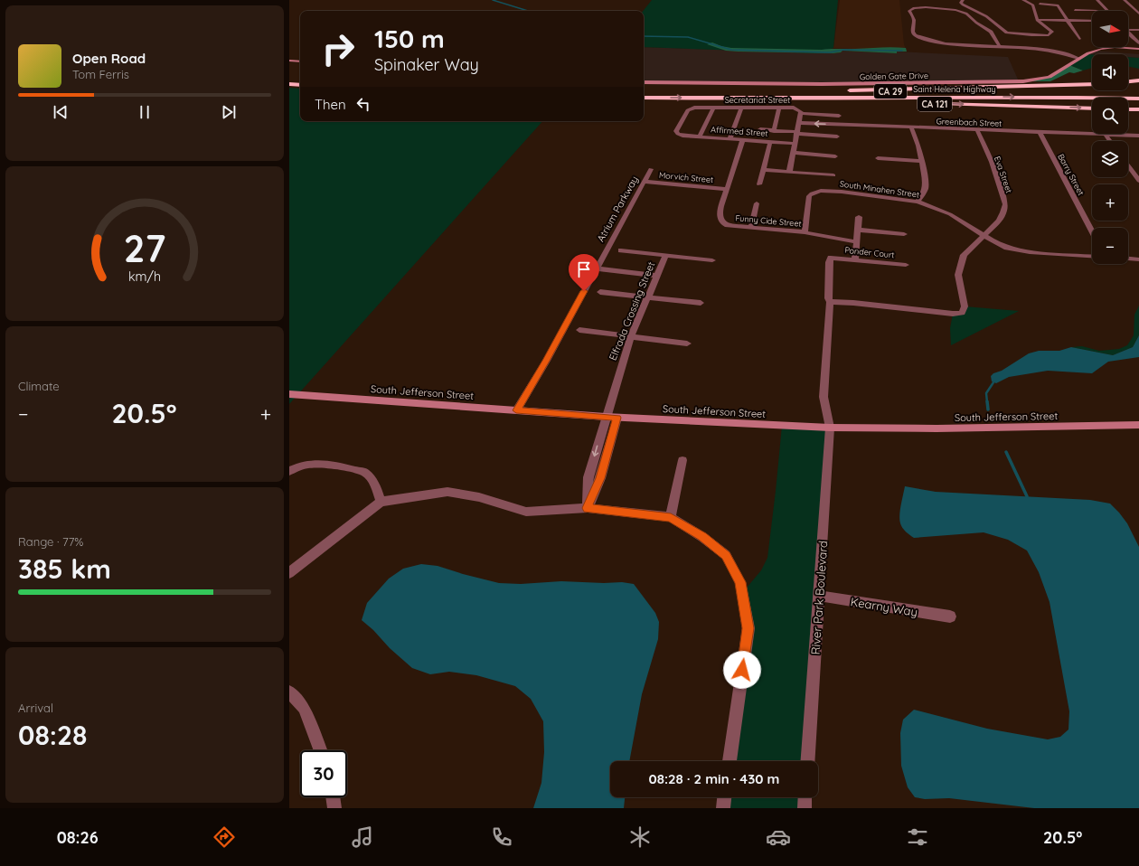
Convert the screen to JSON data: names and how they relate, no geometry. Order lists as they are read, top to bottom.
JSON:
{
  "streets": {
    "highway": ["Saint Helena Highway", "CA 29", "CA 121"],
    "street": [
      "Golden Gate Drive",
      "Secretariat Street",
      "Greenbach Street",
      "Affirmed Street",
      "Eva Street",
      "Barry Street",
      "Morvich Street",
      "South Minahen Street",
      "Atrium Parkway",
      "Funny Cide Street",
      "Ponder Court",
      "Elfrada Crossing Street",
      "South Jefferson Street",
      "River Park Boulevard",
      "Kearny Way"
    ]
  },
  "crossings": [
    ["Saint Helena Highway", "CA 121"],
    ["Secretariat Street", "Greenbach Street"],
    ["Secretariat Street", "Affirmed Street"],
    ["Greenbach Street", "Eva Street"],
    ["Greenbach Street", "Barry Street"],
    ["Affirmed Street", "Funny Cide Street"],
    ["Eva Street", "South Minahen Street"],
    ["Eva Street", "River Park Boulevard"],
    ["Morvich Street", "Atrium Parkway"],
    ["Morvich Street", "Funny Cide Street"],
    ["South Minahen Street", "Funny Cide Street"],
    ["Atrium Parkway", "South Jefferson Street"],
    ["Ponder Court", "River Park Boulevard"],
    ["Elfrada Crossing Street", "South Jefferson Street"],
    ["South Jefferson Street", "River Park Boulevard"],
    ["River Park Boulevard", "Kearny Way"]
  ],
  "north": "right",
  "page": {
    "map_buttons": ["+", "−"],
    "turn": ["150 m", "Spinaker Way"],
    "song": ["Open Road", "Tom Ferris"],
    "then": "Then",
    "tile": [
      "Climate",
      ["Range · 77%", "385 km"],
      ["Arrival", "08:28"]
    ],
    "heat": ["−", "20.5°", "+"],
    "limit": "30",
    "trip": "08:28 · 2 min · 430 m",
    "tabs": ["08:26", "20.5°"],
    "gauge": ["27", "km/h"]
  }
}
